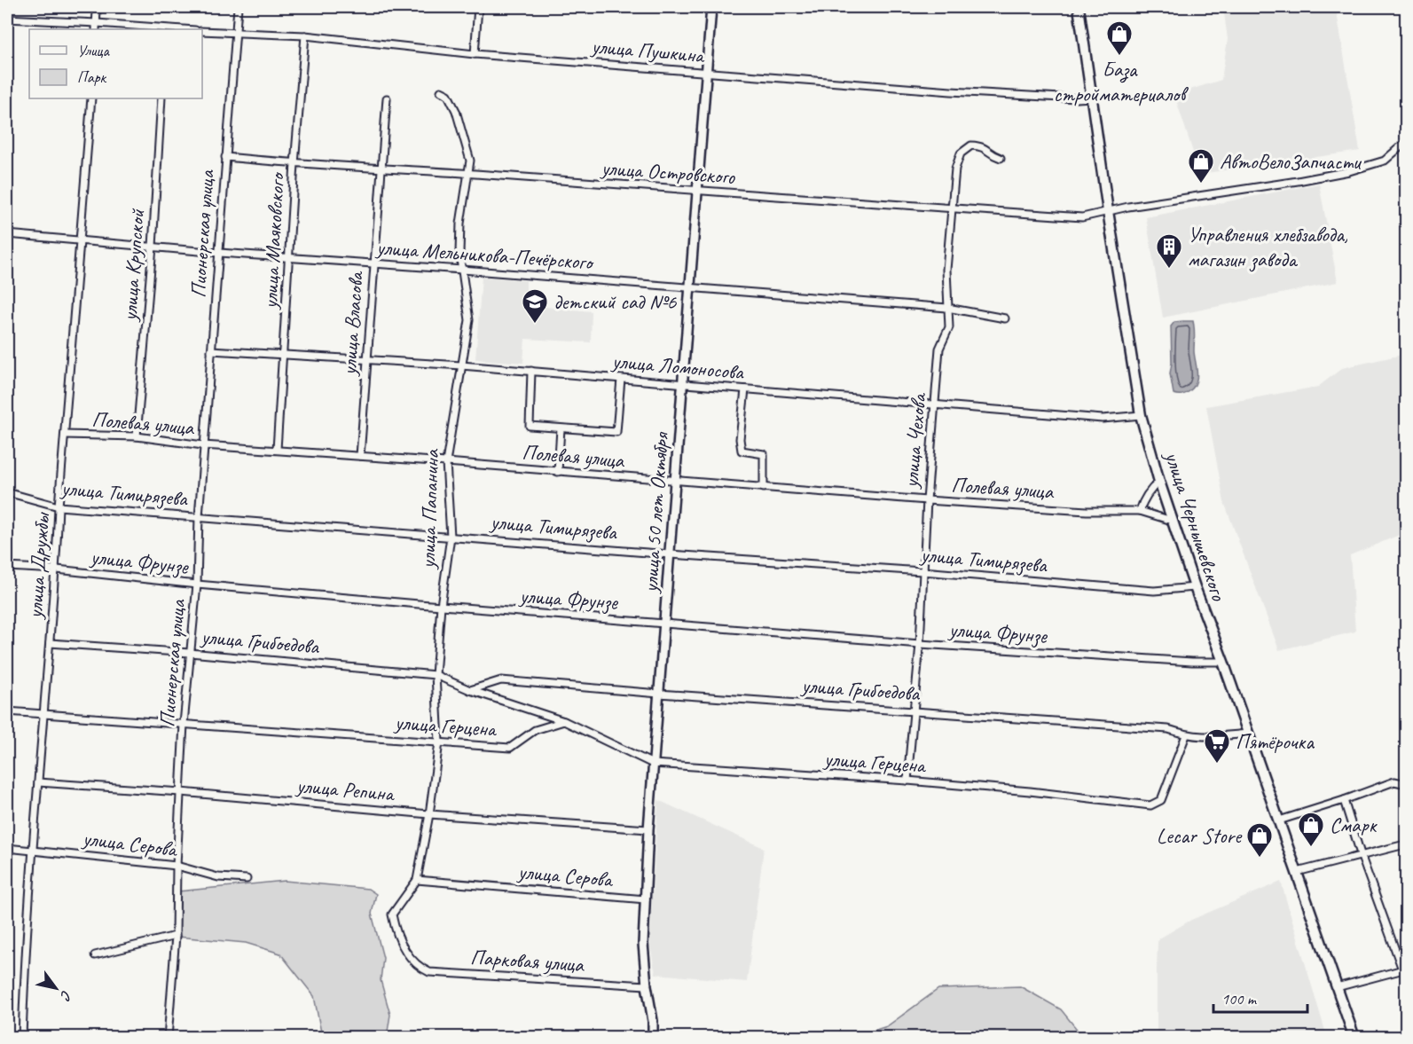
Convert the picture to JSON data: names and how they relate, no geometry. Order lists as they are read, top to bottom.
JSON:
{
  "streets": {
    "main road": ["улица Чернышевского"],
    "street": [
      "улица Пушкина",
      "улица Островского",
      "Пионерская улица",
      "улица Маяковского",
      "улица Мельникова-Печёрского",
      "улица Крупской",
      "улица Власова",
      "улица Ломоносова",
      "Полевая улица",
      "улица Чехова",
      "улица Тимирязева",
      "улица Папанина",
      "улица 50 лет Октября",
      "улица Фрунзе",
      "улица Дружбы",
      "улица Грибоедова",
      "улица Герцена",
      "улица Репина",
      "улица Серова",
      "Парковая улица"
    ]
  },
  "crossings": [
    ["улица Пушкина", "Пионерская улица"],
    ["улица Пушкина", "улица Маяковского"],
    ["улица Пушкина", "улица 50 лет Октября"],
    ["улица Пушкина", "улица Чернышевского"],
    ["улица Островского", "Пионерская улица"],
    ["улица Островского", "улица Маяковского"],
    ["улица Островского", "улица Власова"],
    ["улица Островского", "улица Чехова"],
    ["улица Островского", "улица Папанина"],
    ["улица Островского", "улица 50 лет Октября"],
    ["улица Островского", "улица Чернышевского"],
    ["Пионерская улица", "улица Мельникова-Печёрского"],
    ["Пионерская улица", "улица Ломоносова"],
    ["Пионерская улица", "Полевая улица"],
    ["Пионерская улица", "улица Тимирязева"],
    ["Пионерская улица", "улица Фрунзе"],
    ["Пионерская улица", "улица Грибоедова"],
    ["Пионерская улица", "улица Герцена"],
    ["Пионерская улица", "улица Репина"],
    ["Пионерская улица", "улица Серова"],
    ["улица Маяковского", "улица Мельникова-Печёрского"],
    ["улица Маяковского", "улица Ломоносова"],
    ["улица Маяковского", "Полевая улица"],
    ["улица Мельникова-Печёрского", "улица Крупской"],
    ["улица Мельникова-Печёрского", "улица Власова"],
    ["улица Мельникова-Печёрского", "улица Чехова"],
    ["улица Мельникова-Печёрского", "улица Папанина"],
    ["улица Мельникова-Печёрского", "улица 50 лет Октября"],
    ["улица Мельникова-Печёрского", "улица Дружбы"],
    ["улица Крупской", "Полевая улица"],
    ["улица Власова", "улица Ломоносова"],
    ["улица Власова", "Полевая улица"],
    ["улица Ломоносова", "улица Чехова"],
    ["улица Ломоносова", "улица Папанина"],
    ["улица Ломоносова", "улица 50 лет Октября"],
    ["улица Ломоносова", "улица Чернышевского"],
    ["Полевая улица", "улица Чехова"],
    ["Полевая улица", "улица Папанина"],
    ["Полевая улица", "улица 50 лет Октября"],
    ["Полевая улица", "улица Чернышевского"],
    ["Полевая улица", "улица Дружбы"],
    ["улица Чехова", "улица Тимирязева"],
    ["улица Чехова", "улица Фрунзе"],
    ["улица Чехова", "улица Грибоедова"],
    ["улица Чехова", "улица Герцена"],
    ["улица Тимирязева", "улица Папанина"],
    ["улица Тимирязева", "улица 50 лет Октября"],
    ["улица Тимирязева", "улица Чернышевского"],
    ["улица Тимирязева", "улица Дружбы"],
    ["улица Папанина", "улица Фрунзе"],
    ["улица Папанина", "улица Грибоедова"],
    ["улица Папанина", "улица Герцена"],
    ["улица Папанина", "улица Репина"],
    ["улица Папанина", "улица Серова"],
    ["улица Папанина", "Парковая улица"],
    ["улица 50 лет Октября", "улица Фрунзе"],
    ["улица 50 лет Октября", "улица Грибоедова"],
    ["улица 50 лет Октября", "улица Герцена"],
    ["улица 50 лет Октября", "улица Репина"],
    ["улица 50 лет Октября", "улица Серова"],
    ["улица 50 лет Октября", "Парковая улица"],
    ["улица Чернышевского", "улица Фрунзе"],
    ["улица Чернышевского", "улица Грибоедова"],
    ["улица Фрунзе", "улица Дружбы"],
    ["улица Дружбы", "улица Грибоедова"],
    ["улица Дружбы", "улица Герцена"],
    ["улица Дружбы", "улица Репина"],
    ["улица Дружбы", "улица Серова"],
    ["улица Грибоедова", "улица Герцена"]
  ],
  "places": {
    "shop": [
      "База стройматериалов",
      "АвтоВелоЗапчасти",
      "Смарк",
      "Lecar Store"
    ],
    "building": ["Управления хлебзавода, магазин завода"],
    "school or university": ["детский сад №6"],
    "supermarket": ["Пятёрочка"]
  },
  "legend": ["Улица", "Парк"],
  "scale_bar": "100 m",
  "north": "bottom right"
}
